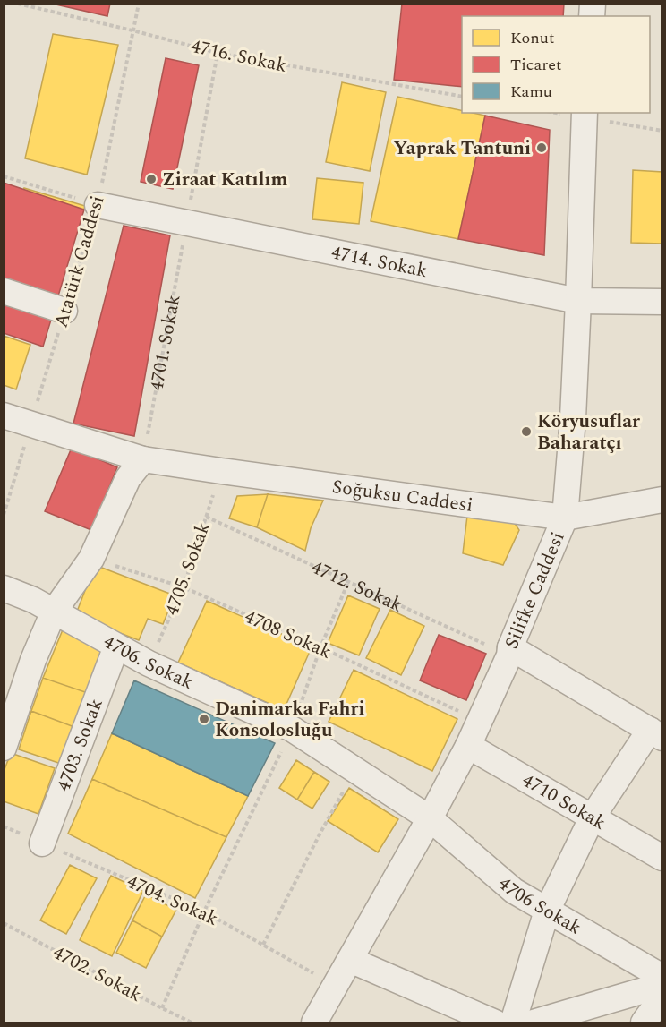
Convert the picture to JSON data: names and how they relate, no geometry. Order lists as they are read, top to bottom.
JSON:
{
  "streets": {
    "street": [
      "4714. Sokak",
      "Soğuksu Caddesi",
      "Silifke Caddesi",
      "4706. Sokak",
      "4703. Sokak",
      "4710 Sokak",
      "4706 Sokak"
    ],
    "path": [
      "4716. Sokak",
      "Atatürk Caddesi",
      "4701. Sokak",
      "4705. Sokak",
      "4712. Sokak",
      "4708 Sokak",
      "4704. Sokak",
      "4702. Sokak"
    ]
  },
  "crossings": [
    ["4716. Sokak", "Atatürk Caddesi"],
    ["4716. Sokak", "4701. Sokak"],
    ["4714. Sokak", "Atatürk Caddesi"],
    ["4714. Sokak", "4701. Sokak"],
    ["4714. Sokak", "Silifke Caddesi"],
    ["Atatürk Caddesi", "Soğuksu Caddesi"],
    ["4701. Sokak", "Soğuksu Caddesi"],
    ["Soğuksu Caddesi", "4705. Sokak"],
    ["Soğuksu Caddesi", "Silifke Caddesi"],
    ["4705. Sokak", "4712. Sokak"],
    ["4705. Sokak", "4708 Sokak"],
    ["4705. Sokak", "4706. Sokak"],
    ["4712. Sokak", "Silifke Caddesi"],
    ["Silifke Caddesi", "4708 Sokak"],
    ["Silifke Caddesi", "4706. Sokak"],
    ["Silifke Caddesi", "4710 Sokak"],
    ["Silifke Caddesi", "4704. Sokak"],
    ["Silifke Caddesi", "4706 Sokak"],
    ["4706. Sokak", "4703. Sokak"],
    ["4706. Sokak", "4706 Sokak"],
    ["4703. Sokak", "4704. Sokak"]
  ],
  "places": [
    "Yaprak Tantuni",
    "Ziraat Katılım",
    "Köryusuflar Baharatçı",
    "Danimarka Fahri Konsolosluğu"
  ],
  "legend": ["Konut", "Ticaret", "Kamu"]
}
